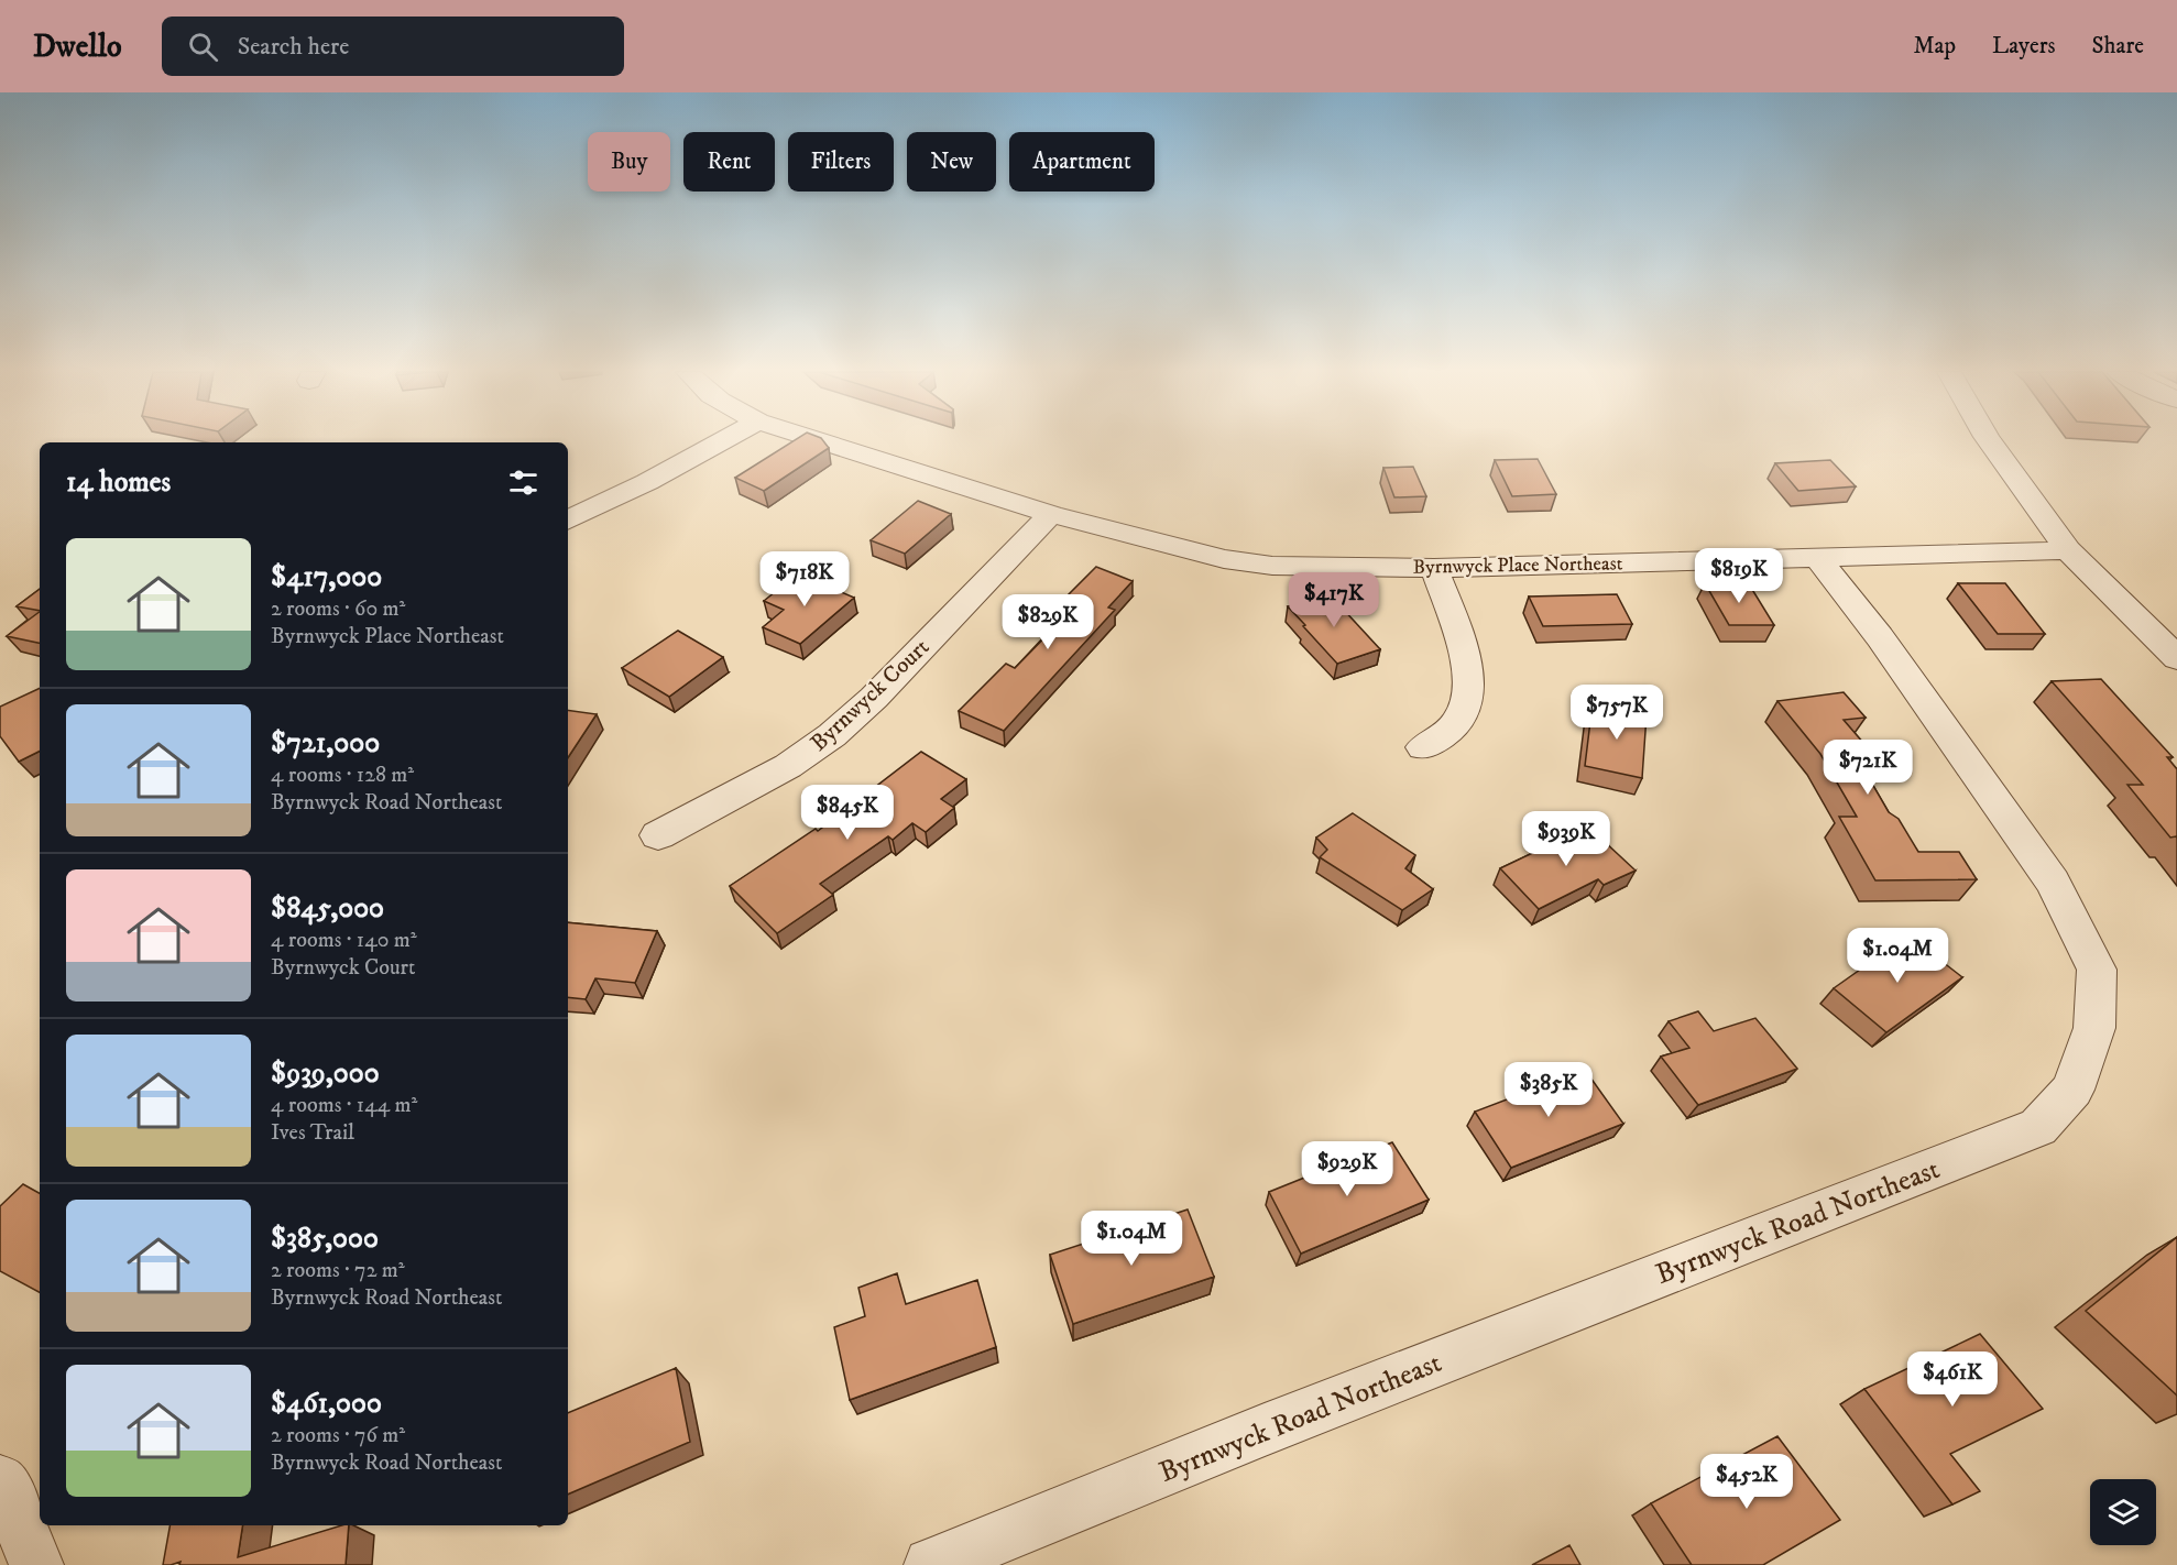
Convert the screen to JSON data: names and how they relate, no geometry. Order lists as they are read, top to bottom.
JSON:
{
  "streets": {
    "street": ["Byrnwyck Place Northeast", "Byrnwyck Court", "Byrnwyck Road Northeast"]
  },
  "crossings": [
    ["Byrnwyck Place Northeast", "Byrnwyck Court"],
    ["Byrnwyck Place Northeast", "Byrnwyck Road Northeast"]
  ],
  "page": {
    "header": "Dwello",
    "search": "Search here",
    "nav": ["Map", "Layers", "Share"],
    "chip": [
      "Buy",
      "Rent",
      "Filters",
      "New",
      "Apartment"
    ],
    "heading": "14 homes",
    "list": [
      {
        "name": "$417,000",
        "note": "2 rooms · 60 m² · Byrnwyck Place Northeast"
      },
      {
        "name": "$721,000",
        "note": "4 rooms · 128 m² · Byrnwyck Road Northeast"
      },
      {
        "name": "$845,000",
        "note": "4 rooms · 140 m² · Byrnwyck Court"
      },
      {
        "name": "$939,000",
        "note": "4 rooms · 144 m² · Ives Trail"
      },
      {
        "name": "$385,000",
        "note": "2 rooms · 72 m² · Byrnwyck Road Northeast"
      },
      {
        "name": "$461,000",
        "note": "2 rooms · 76 m² · Byrnwyck Road Northeast"
      }
    ],
    "price": [
      "$819K",
      "$718K",
      "$417K",
      "$829K",
      "$757K",
      "$721K",
      "$845K",
      "$939K",
      "$1.04M",
      "$385K",
      "$929K",
      "$1.04M",
      "$461K",
      "$452K"
    ]
  }
}
